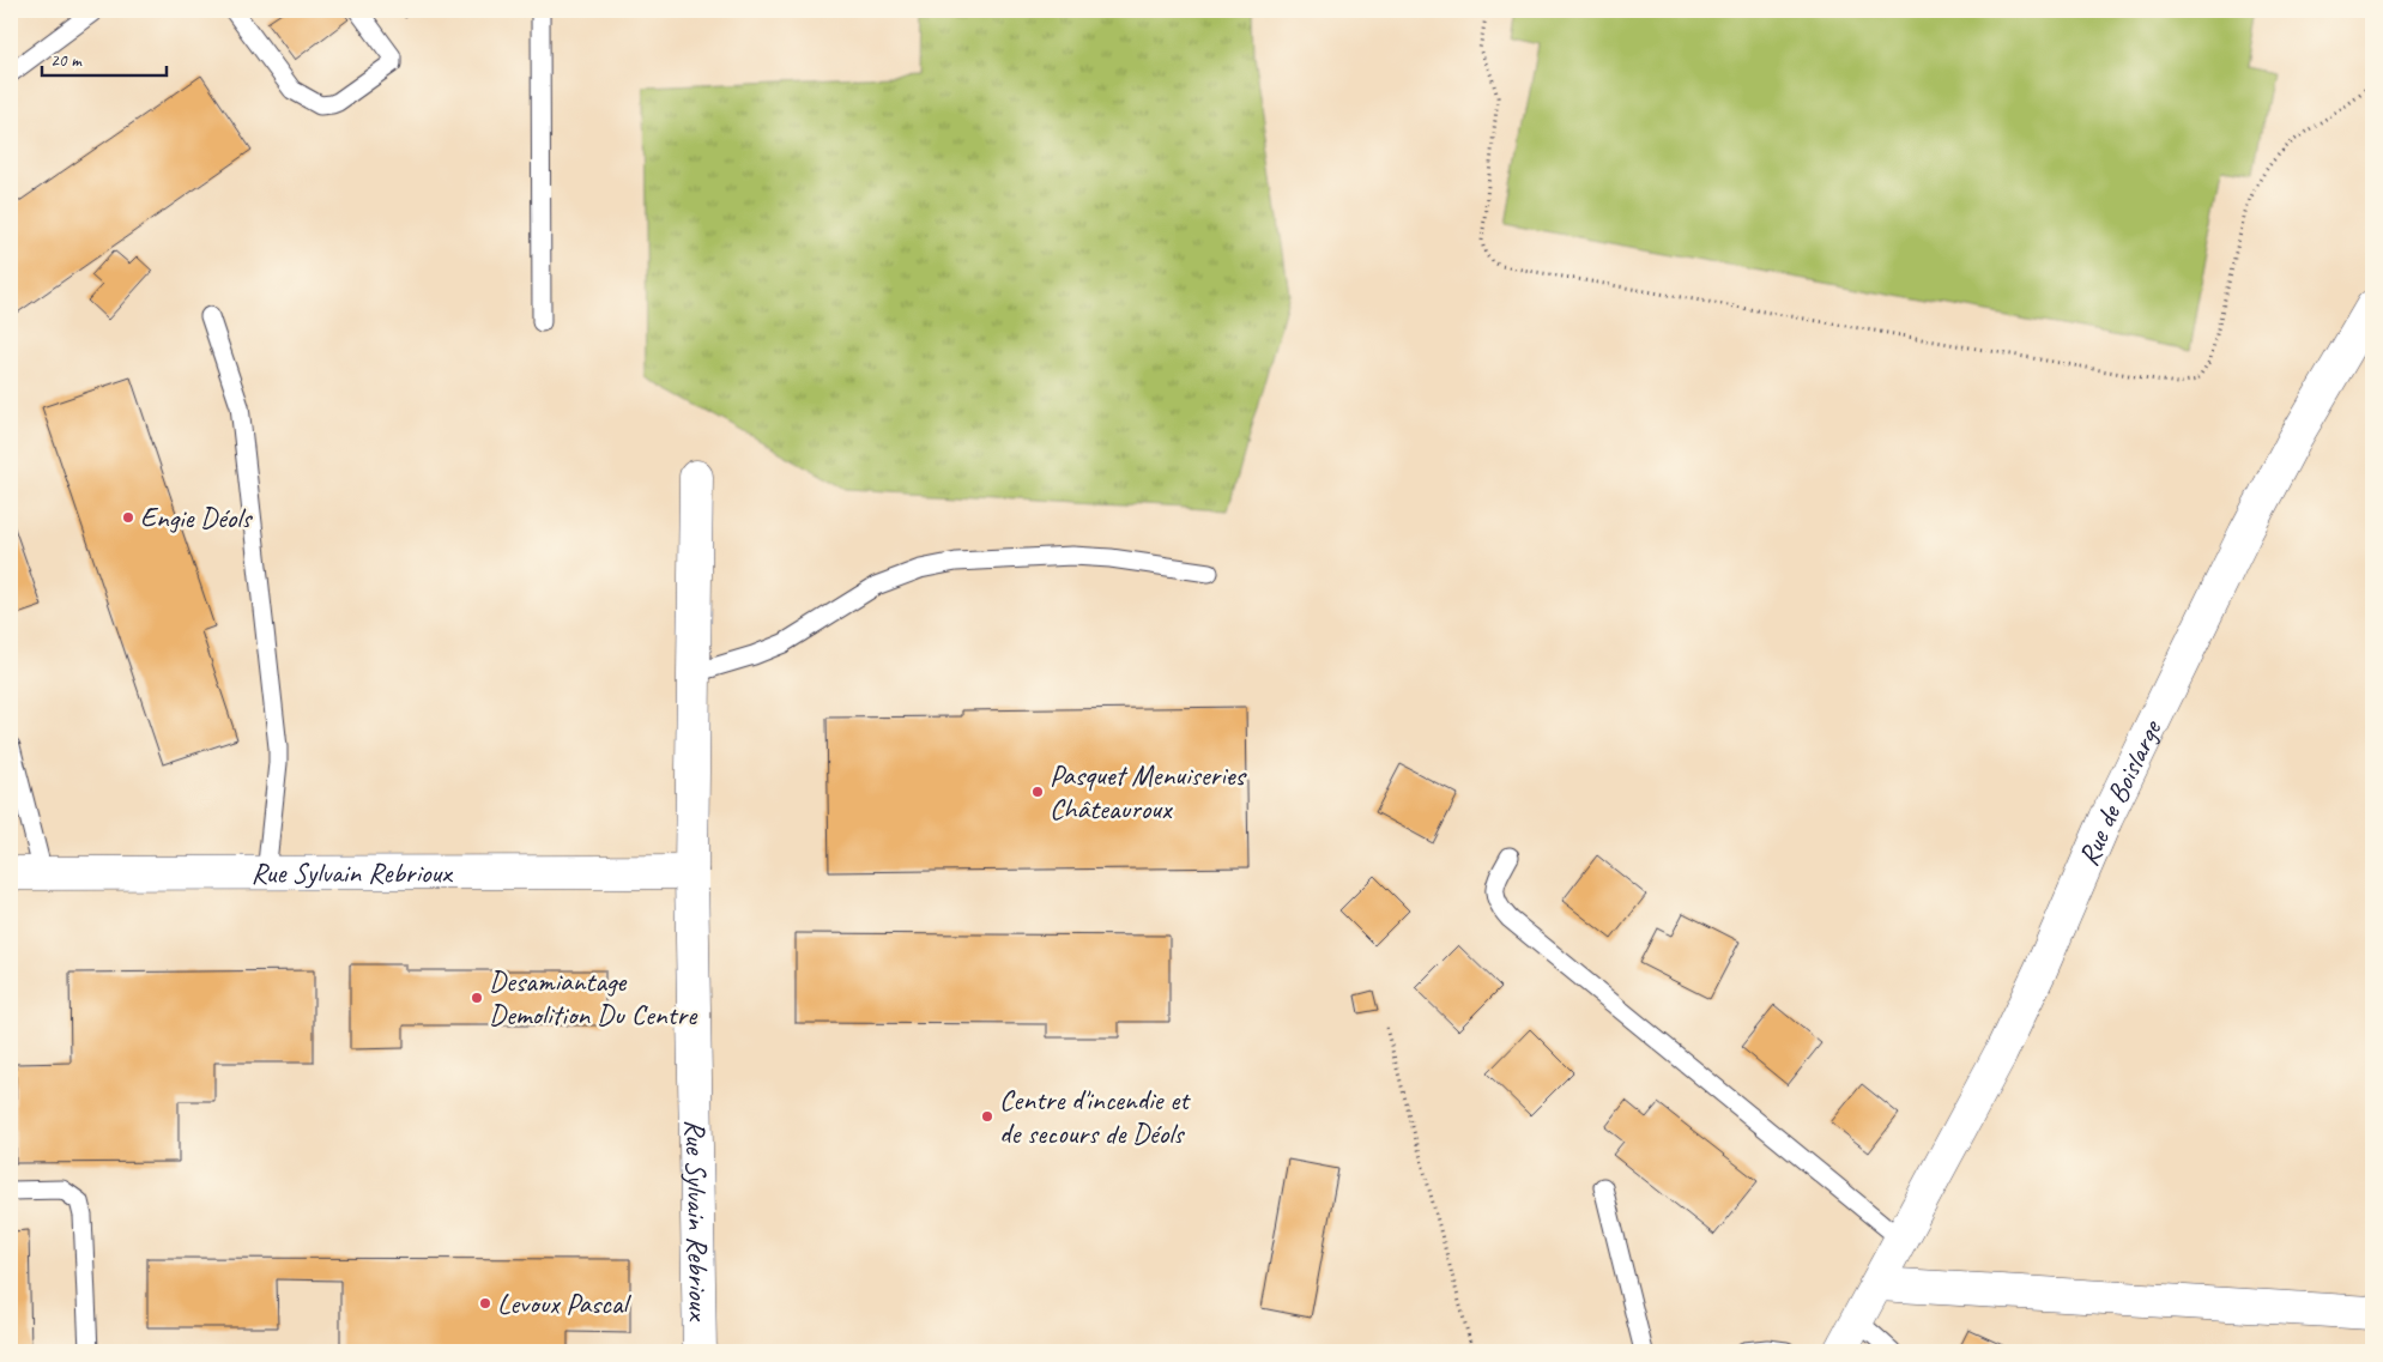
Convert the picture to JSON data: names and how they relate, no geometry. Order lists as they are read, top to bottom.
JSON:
{
  "streets": {
    "street": ["Rue de Boislarge", "Rue Sylvain Rebrioux"]
  },
  "places": [
    "Engie Déols",
    "Pasquet Menuiseries Châteauroux",
    "Desamiantage Demolition Du Centre",
    "Centre d'incendie et de secours de Déols",
    "Levoux Pascal"
  ],
  "scale_bar": "20 m"
}
